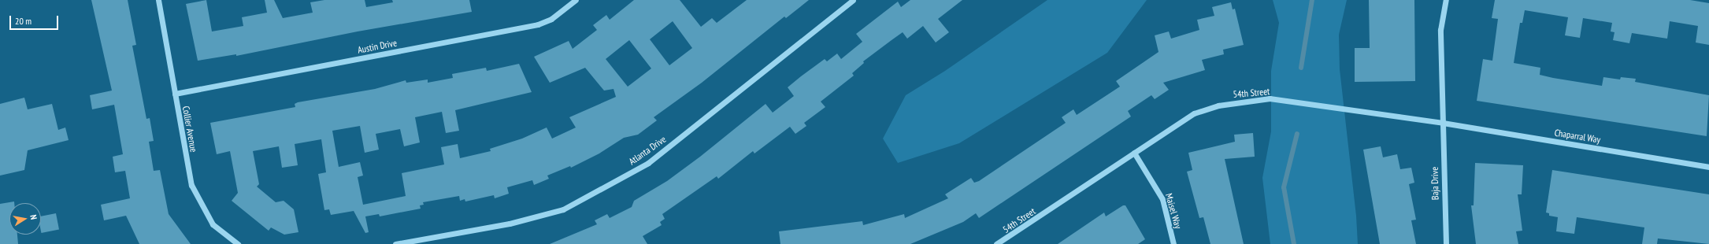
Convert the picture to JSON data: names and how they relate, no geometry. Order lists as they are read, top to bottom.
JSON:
{
  "streets": {
    "street": [
      "Austin Drive",
      "54th Street",
      "Collier Avenue",
      "Chaparral Way",
      "Atlanta Drive",
      "Baja Drive",
      "Maisel Way"
    ]
  },
  "crossings": [
    ["Austin Drive", "Collier Avenue"],
    ["54th Street", "Chaparral Way"],
    ["54th Street", "Baja Drive"],
    ["54th Street", "Maisel Way"],
    ["Chaparral Way", "Baja Drive"]
  ],
  "scale_bar": "20 m",
  "north": "right"
}
